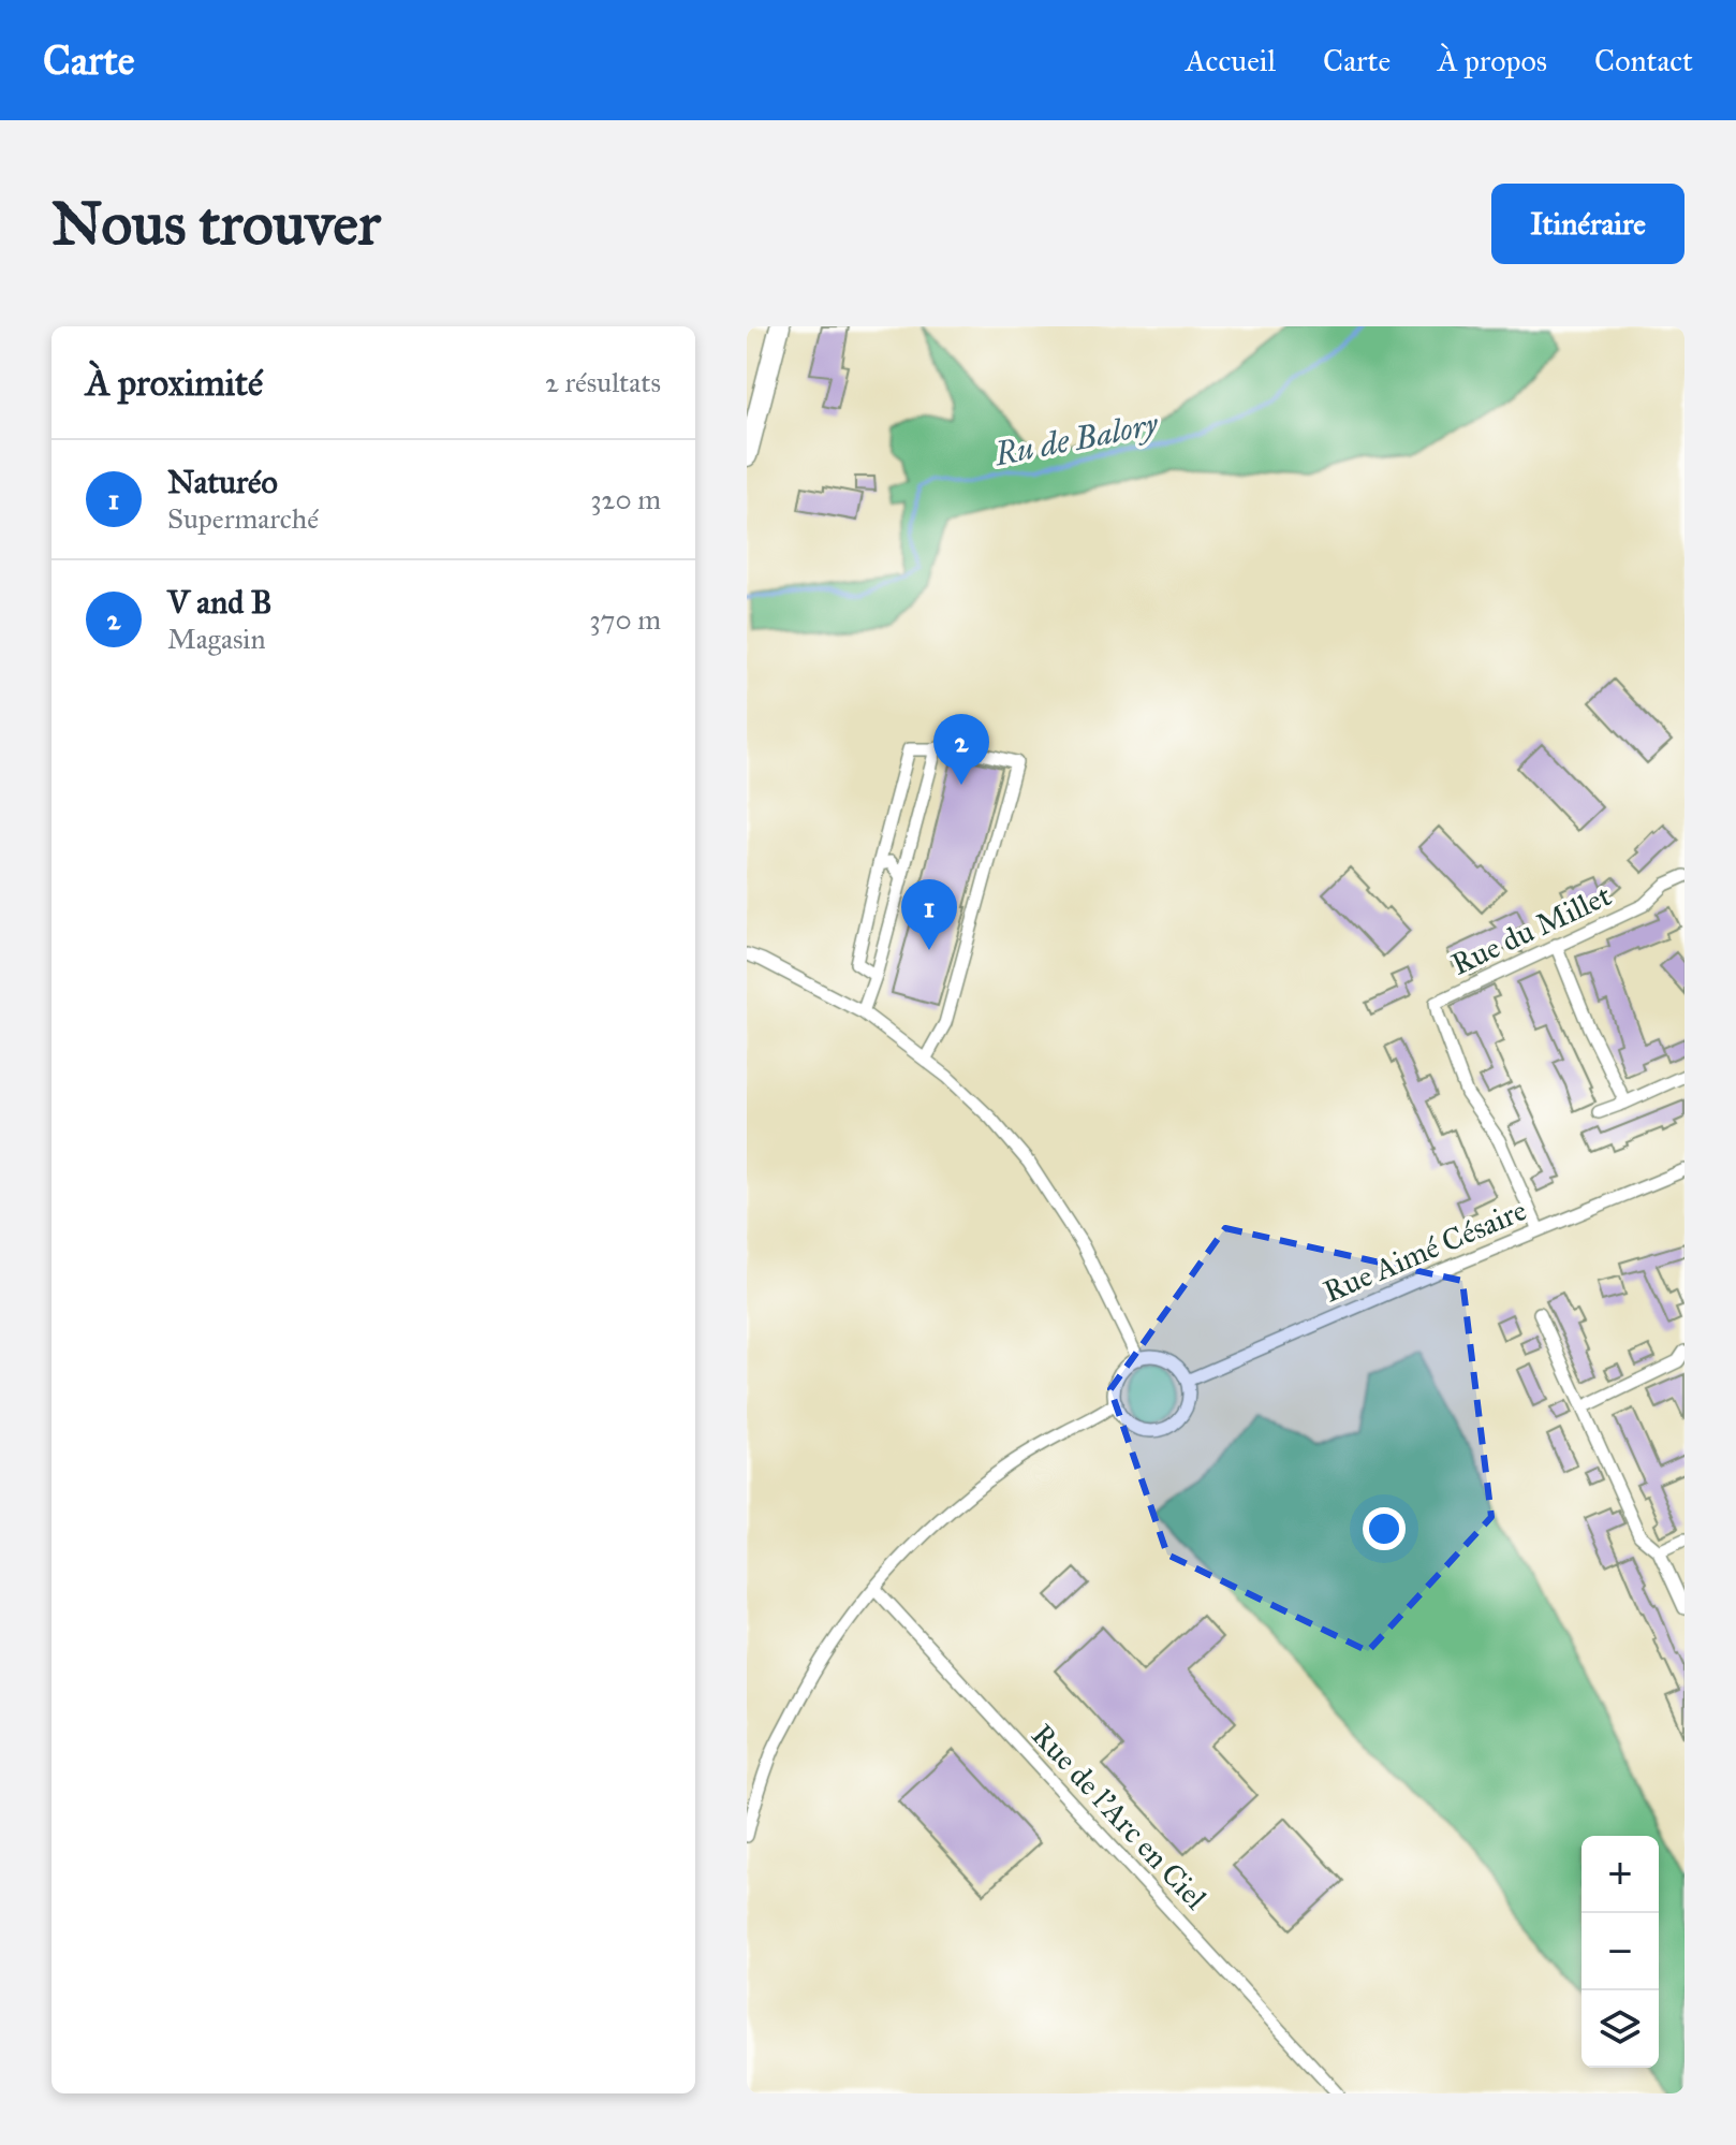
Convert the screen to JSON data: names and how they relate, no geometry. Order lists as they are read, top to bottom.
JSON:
{
  "streets": {
    "street": ["Rue du Millet", "Rue Aimé Césaire", "Rue de l'Arc en Ciel"]
  },
  "crossings": [
    ["Rue du Millet", "Rue Aimé Césaire"]
  ],
  "water": ["Ru de Balory"],
  "page": {
    "header": "Carte",
    "nav": [
      "Accueil",
      "Carte",
      "À propos",
      "Contact"
    ],
    "buttons": "Itinéraire",
    "title": "Nous trouver",
    "heading": ["À proximité", "2 résultats"],
    "list": [
      {
        "mark": "1",
        "name": "Naturéo",
        "note": "Supermarché",
        "value": "320 m"
      },
      {
        "mark": "2",
        "name": "V and B",
        "note": "Magasin",
        "value": "370 m"
      }
    ],
    "pins": ["2", "1"],
    "map_buttons": ["+", "−"]
  }
}
